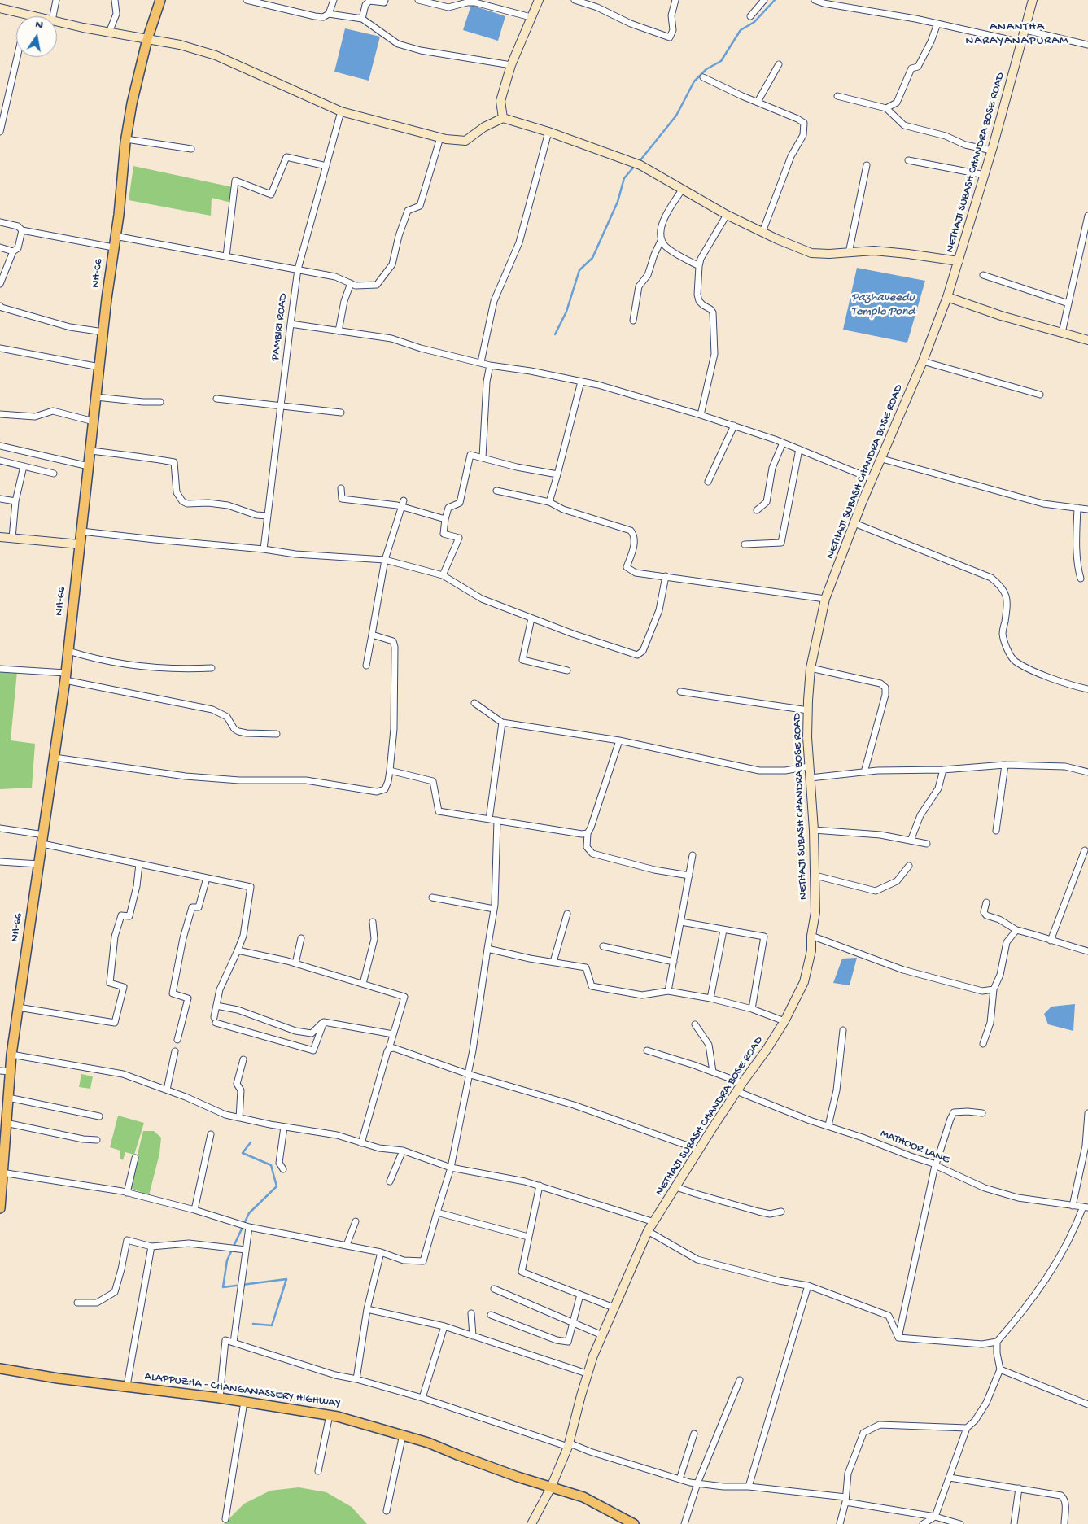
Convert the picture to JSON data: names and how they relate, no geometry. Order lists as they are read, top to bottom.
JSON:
{
  "streets": {
    "main road": ["NETHAJI SUBASH CHANDRA BOSE ROAD", "NH-66", "ALAPPUZHA - CHANGANASSERY HIGHWAY"],
    "street": ["PAMBIRI ROAD", "MATHOOR LANE"]
  },
  "crossings": [
    ["NETHAJI SUBASH CHANDRA BOSE ROAD", "MATHOOR LANE"],
    ["NETHAJI SUBASH CHANDRA BOSE ROAD", "ALAPPUZHA - CHANGANASSERY HIGHWAY"]
  ],
  "districts": ["ANANTHA NARAYANAPURAM"],
  "water": ["Pazhaveedu Temple Pond"],
  "north": "top"
}
